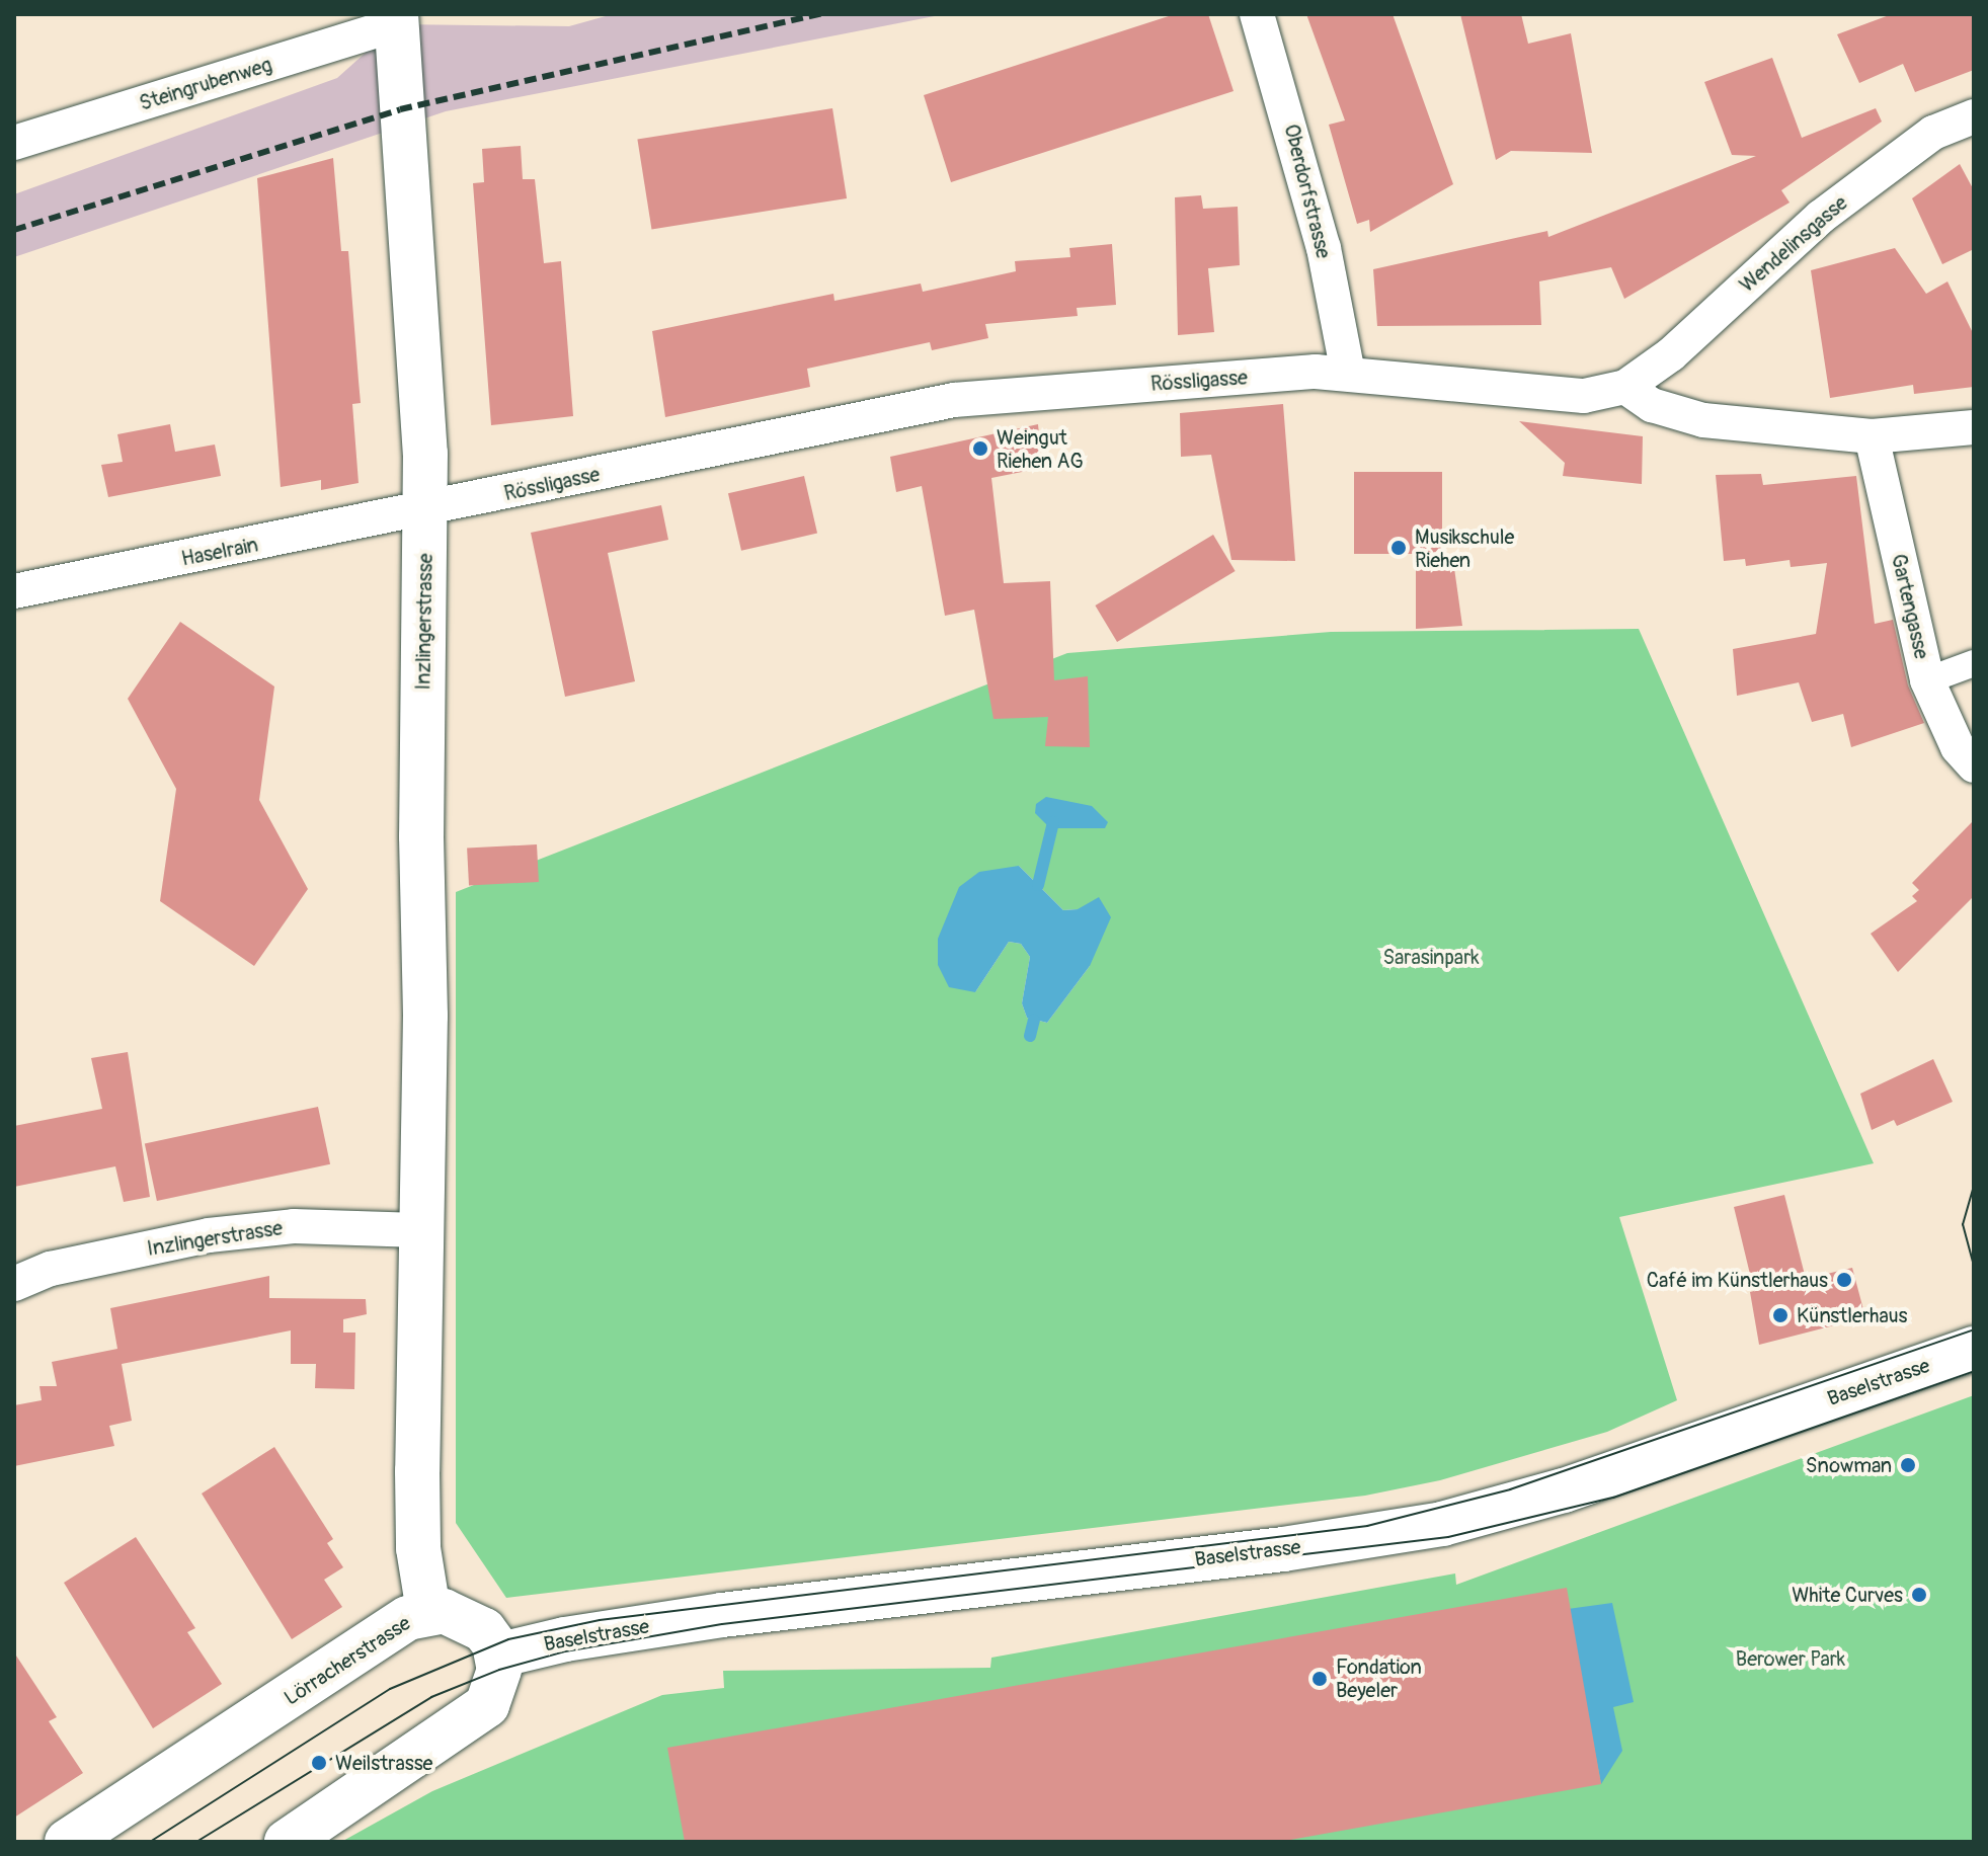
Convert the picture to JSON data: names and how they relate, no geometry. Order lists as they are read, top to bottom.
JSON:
{
  "streets": {
    "main road": ["Inzlingerstrasse", "Baselstrasse", "Lörracherstrasse"],
    "street": [
      "Steingrubenweg",
      "Oberdorfstrasse",
      "Wendelinsgasse",
      "Rössligasse",
      "Haselrain",
      "Gartengasse"
    ]
  },
  "crossings": [
    ["Steingrubenweg", "Inzlingerstrasse"],
    ["Oberdorfstrasse", "Rössligasse"],
    ["Wendelinsgasse", "Rössligasse"],
    ["Rössligasse", "Haselrain"],
    ["Rössligasse", "Inzlingerstrasse"],
    ["Haselrain", "Inzlingerstrasse"],
    ["Inzlingerstrasse", "Lörracherstrasse"],
    ["Baselstrasse", "Lörracherstrasse"]
  ],
  "parks": ["Sarasinpark", "Berower Park"],
  "places": [
    "Weingut Riehen AG",
    "Musikschule Riehen",
    "Café im Künstlerhaus",
    "Künstlerhaus",
    "Snowman",
    "White Curves",
    "Fondation Beyeler",
    "Weilstrasse"
  ]
}
